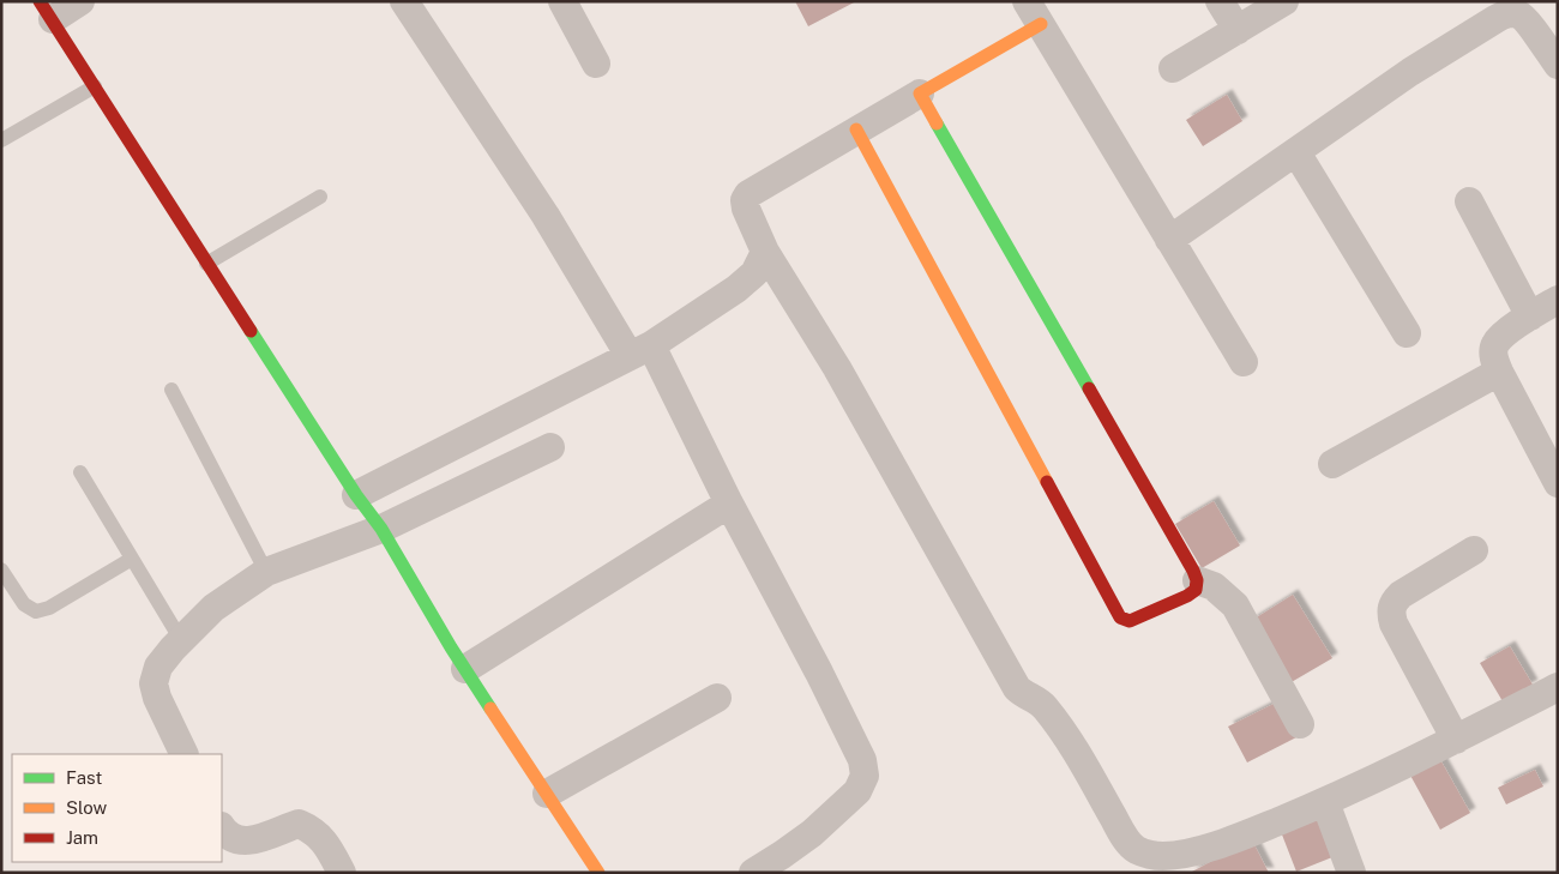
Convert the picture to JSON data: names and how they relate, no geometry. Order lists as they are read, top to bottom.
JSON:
{
  "legend": ["Fast", "Slow", "Jam"]
}
